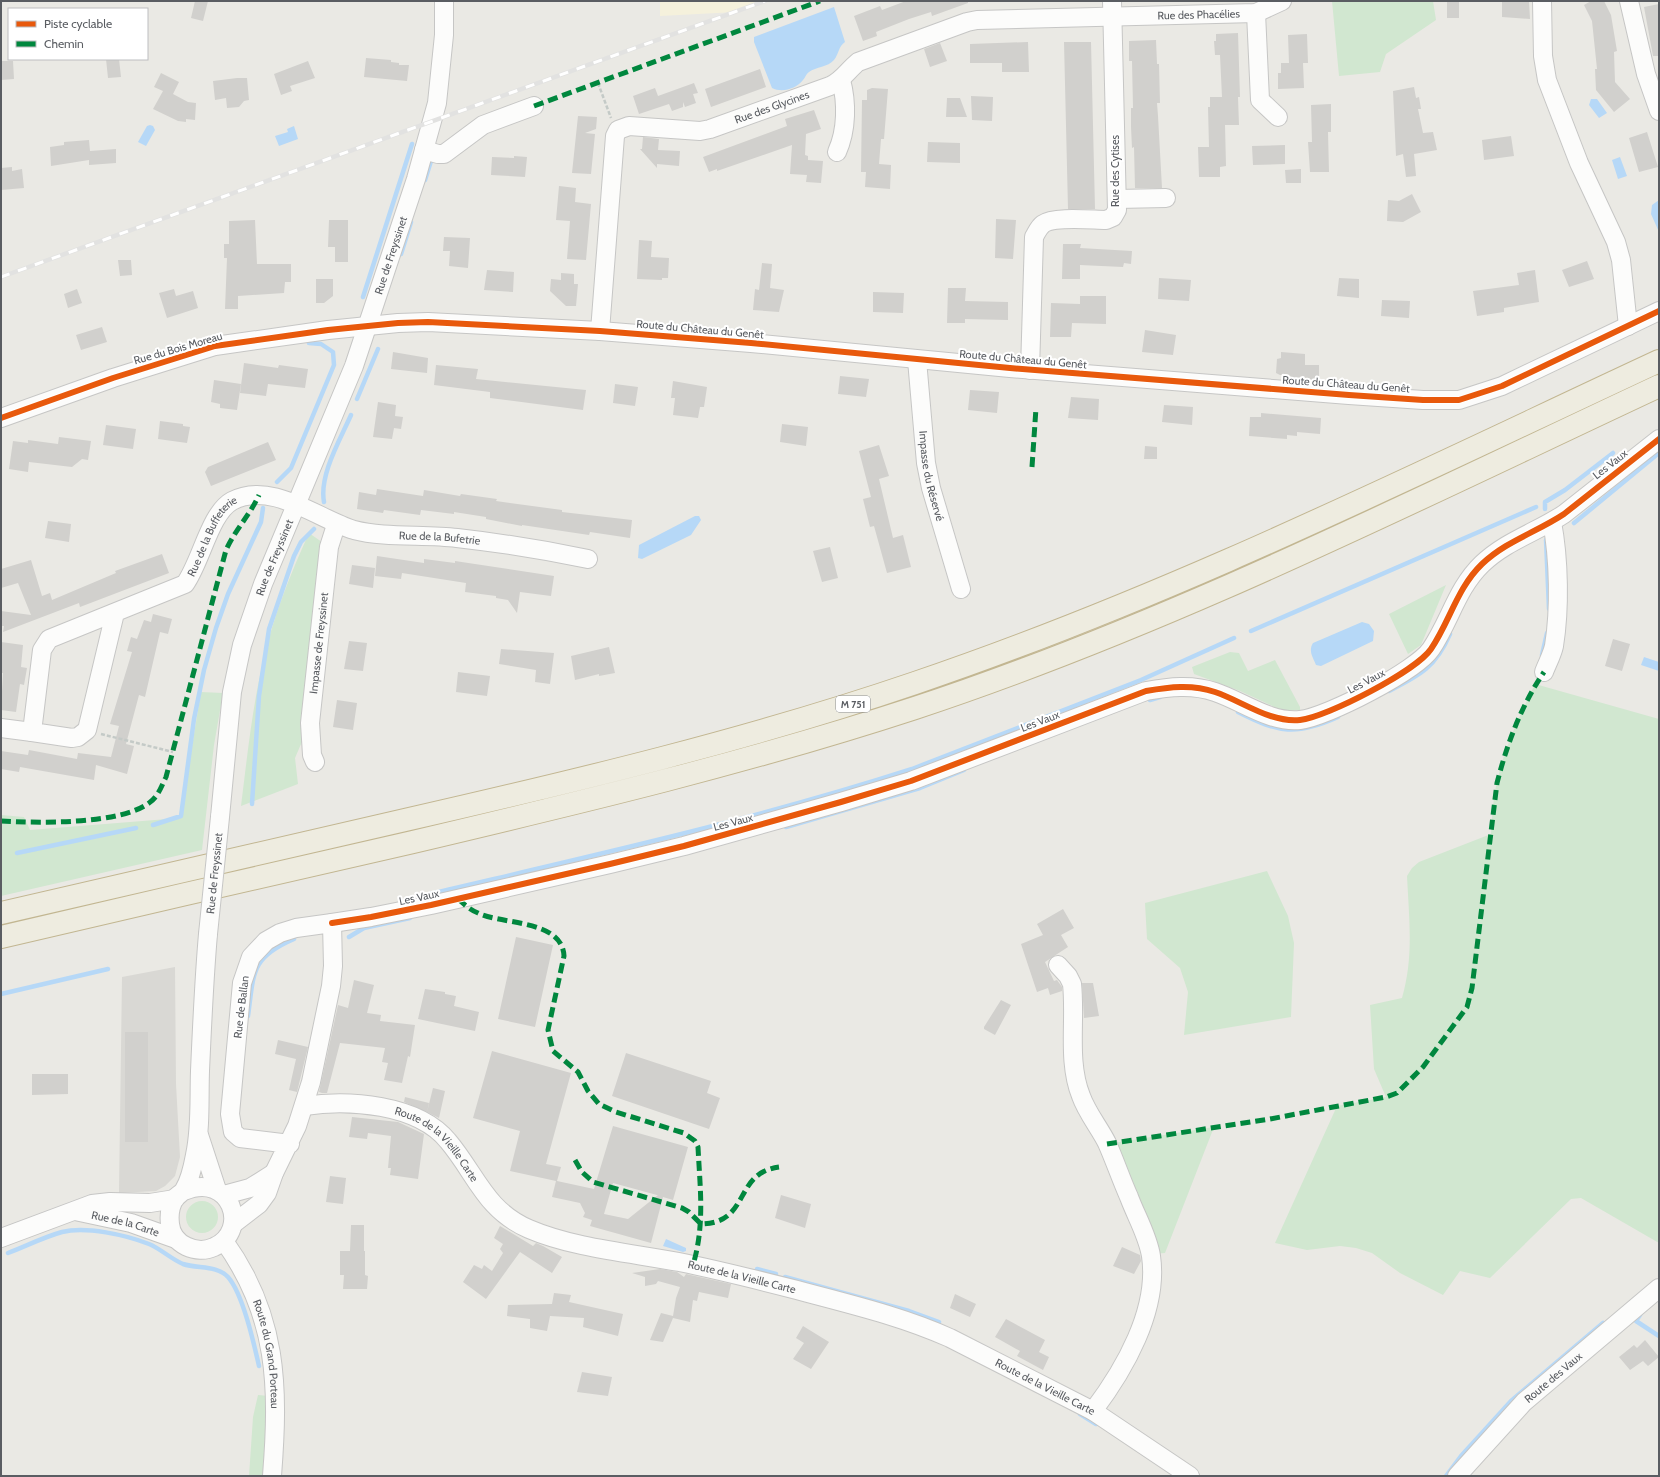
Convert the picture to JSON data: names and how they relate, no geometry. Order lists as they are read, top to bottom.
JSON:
{
  "streets": {
    "highway": ["M 751"],
    "street": [
      "Rue des Phacélies",
      "Rue des Glycines",
      "Rue des Cytises",
      "Rue de Freyssinet",
      "Route du Château du Genêt",
      "Rue du Bois Moreau",
      "Les Vaux",
      "Impasse du Réservé",
      "Rue de la Bufetrie",
      "Rue de la Buffeterie",
      "Impasse de Freyssinet",
      "Rue de Ballan",
      "Route de la Vieille Carte",
      "Rue de la Carte",
      "Route du Grand Porteau",
      "Route des Vaux"
    ]
  },
  "crossings": [
    ["Rue des Phacélies", "Rue des Glycines"],
    ["Rue des Phacélies", "Rue des Cytises"],
    ["Rue des Glycines", "Rue des Cytises"],
    ["Rue des Cytises", "Route du Château du Genêt"],
    ["Rue de Freyssinet", "Route du Château du Genêt"],
    ["Rue de Freyssinet", "Rue du Bois Moreau"],
    ["Rue de Freyssinet", "Rue de la Bufetrie"],
    ["Rue de Freyssinet", "Rue de la Buffeterie"],
    ["Route du Château du Genêt", "Rue du Bois Moreau"],
    ["Route du Château du Genêt", "Impasse du Réservé"],
    ["Les Vaux", "Rue de Ballan"],
    ["Rue de la Bufetrie", "Rue de la Buffeterie"],
    ["Rue de la Bufetrie", "Impasse de Freyssinet"],
    ["Rue de la Carte", "Route du Grand Porteau"]
  ],
  "legend": ["Piste cyclable", "Chemin"]
}
